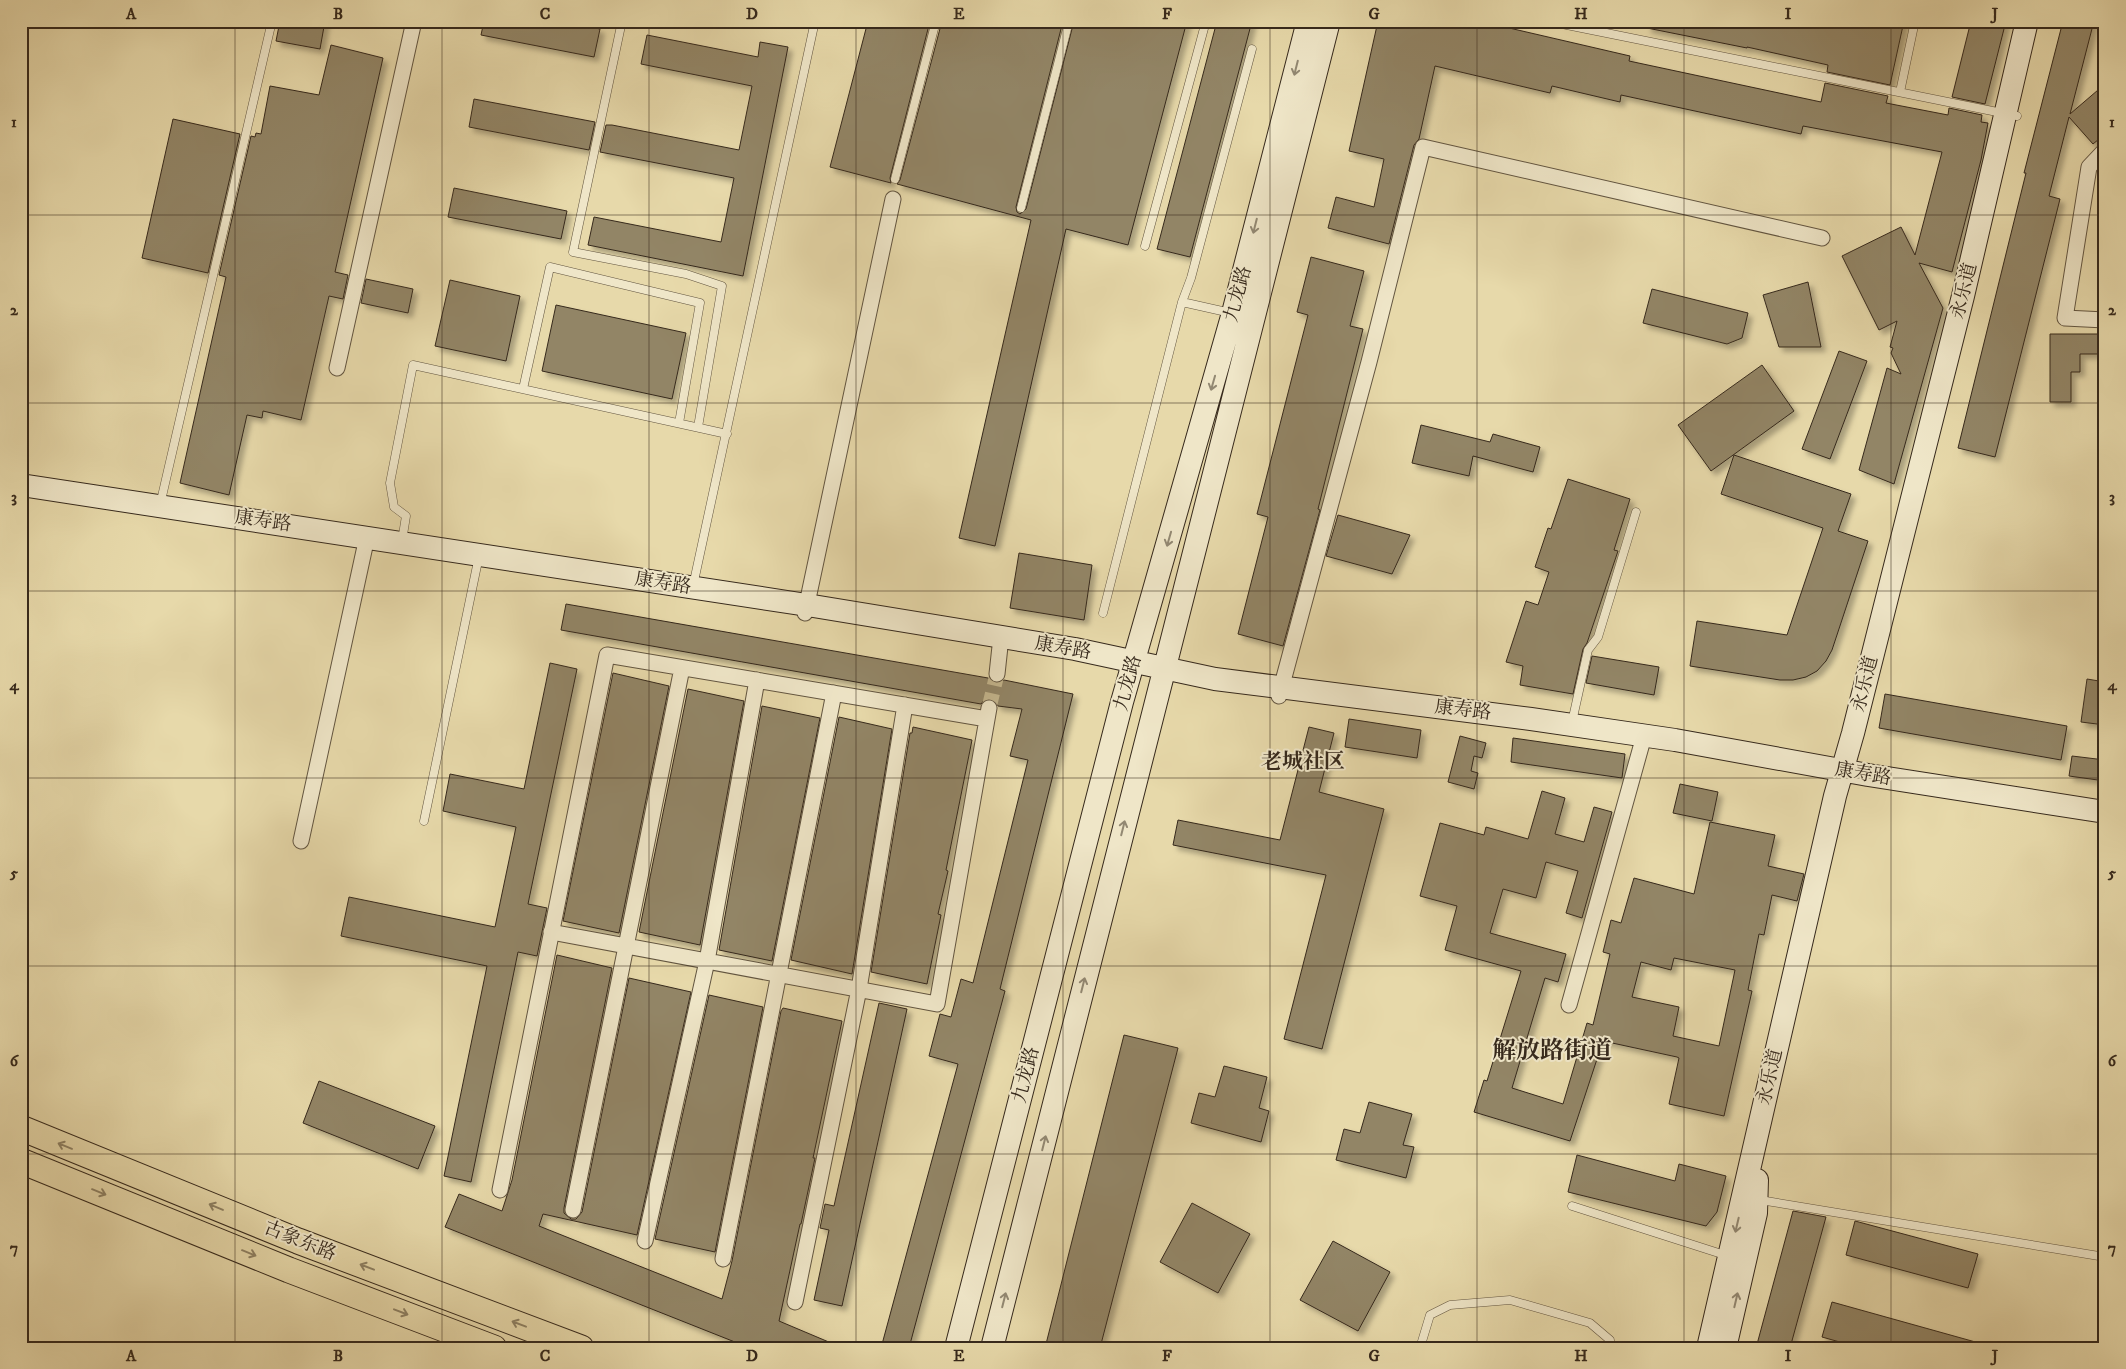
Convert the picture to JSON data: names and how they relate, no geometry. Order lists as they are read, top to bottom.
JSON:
{
  "streets": {
    "main road": ["古象东路"],
    "street": ["永乐道", "九龙路", "康寿路"]
  },
  "crossings": [
    ["永乐道", "康寿路"],
    ["九龙路", "康寿路"]
  ],
  "districts": ["老城社区", "解放路街道"],
  "grid": {
    "columns": [
      "A",
      "B",
      "C",
      "D",
      "E",
      "F",
      "G",
      "H",
      "I",
      "J"
    ],
    "rows": [
      "1",
      "2",
      "3",
      "4",
      "5",
      "6",
      "7"
    ]
  }
}
